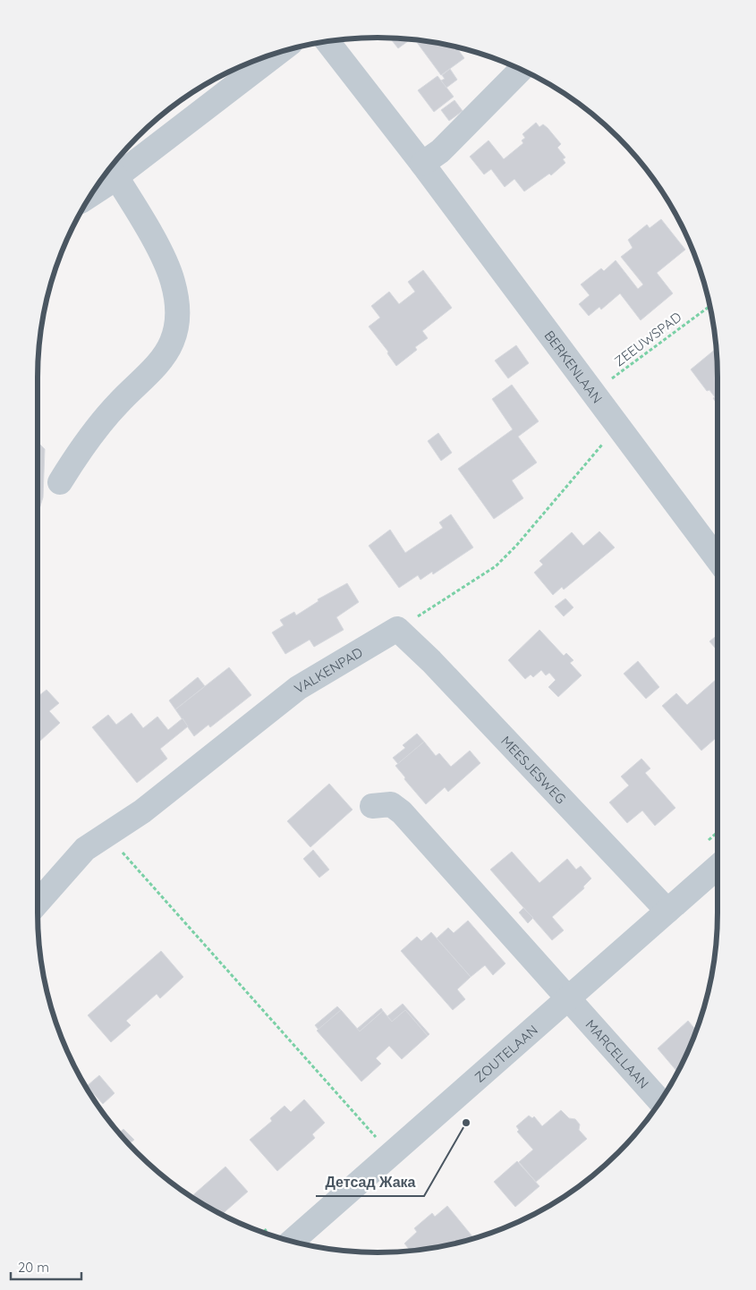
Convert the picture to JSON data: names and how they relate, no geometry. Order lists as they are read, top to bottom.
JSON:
{
  "streets": {
    "street": [
      "BERKENLAAN",
      "VALKENPAD",
      "MEESJESWEG",
      "MARCELLAAN",
      "ZOUTELAAN"
    ],
    "path": ["ZEEUWSPAD"]
  },
  "crossings": [
    ["ZEEUWSPAD", "BERKENLAAN"],
    ["VALKENPAD", "MEESJESWEG"],
    ["MEESJESWEG", "ZOUTELAAN"],
    ["MARCELLAAN", "ZOUTELAAN"]
  ],
  "places": ["Детсад Жака"],
  "scale_bar": "20 m"
}
